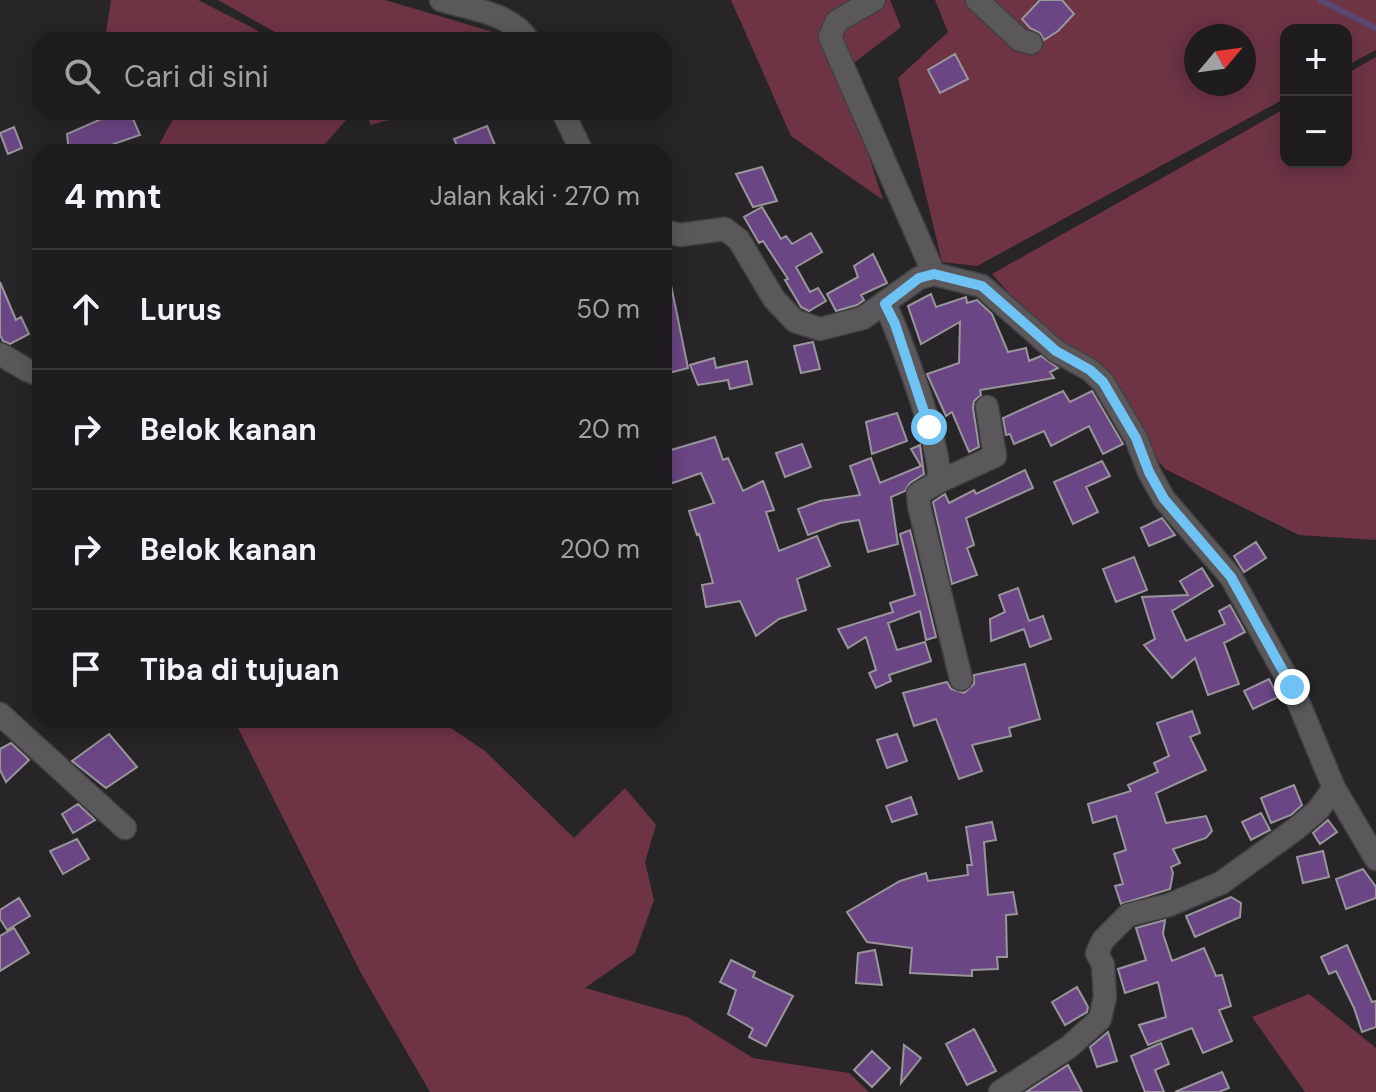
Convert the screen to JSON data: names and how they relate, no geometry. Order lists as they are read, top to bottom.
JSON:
{
  "north": "top right",
  "page": {
    "map_buttons": ["+", "−"],
    "search": "Cari di sini",
    "heading": ["4 mnt", "Jalan kaki · 270 m"],
    "list": [
      ["Lurus", "50 m"],
      ["Belok kanan", "20 m"],
      ["Belok kanan", "200 m"],
      "Tiba di tujuan"
    ]
  }
}
